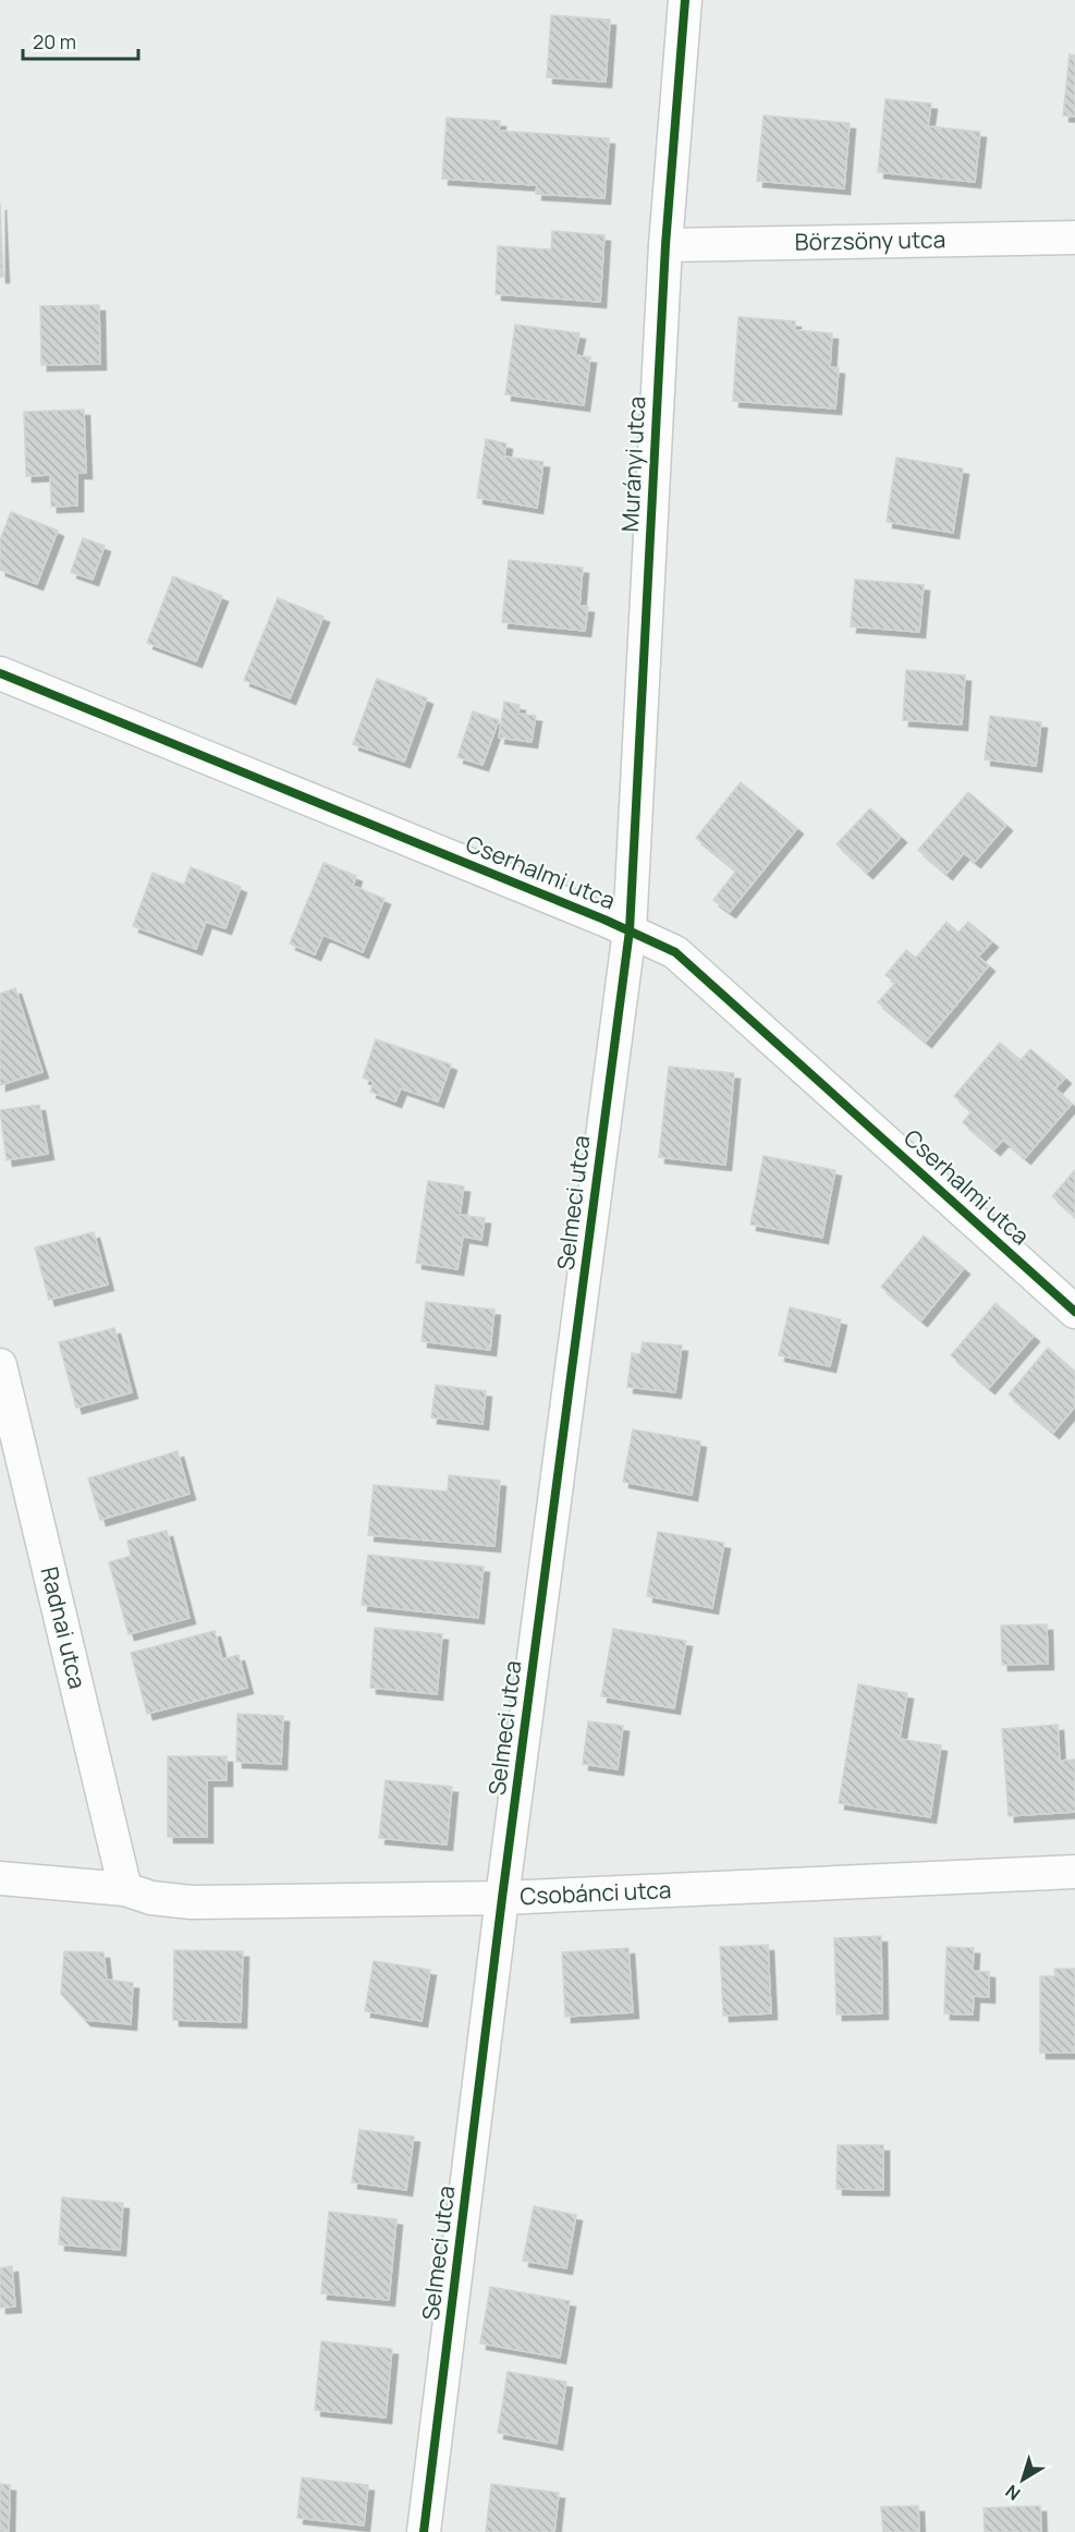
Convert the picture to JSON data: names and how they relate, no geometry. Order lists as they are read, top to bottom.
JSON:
{
  "streets": {
    "street": [
      "Börzsöny utca",
      "Murányi utca",
      "Cserhalmi utca",
      "Selmeci utca",
      "Radnai utca",
      "Csobánci utca"
    ]
  },
  "crossings": [
    ["Börzsöny utca", "Murányi utca"],
    ["Murányi utca", "Cserhalmi utca"],
    ["Murányi utca", "Selmeci utca"],
    ["Cserhalmi utca", "Selmeci utca"],
    ["Selmeci utca", "Csobánci utca"],
    ["Radnai utca", "Csobánci utca"]
  ],
  "scale_bar": "20 m",
  "north": "bottom left"
}
